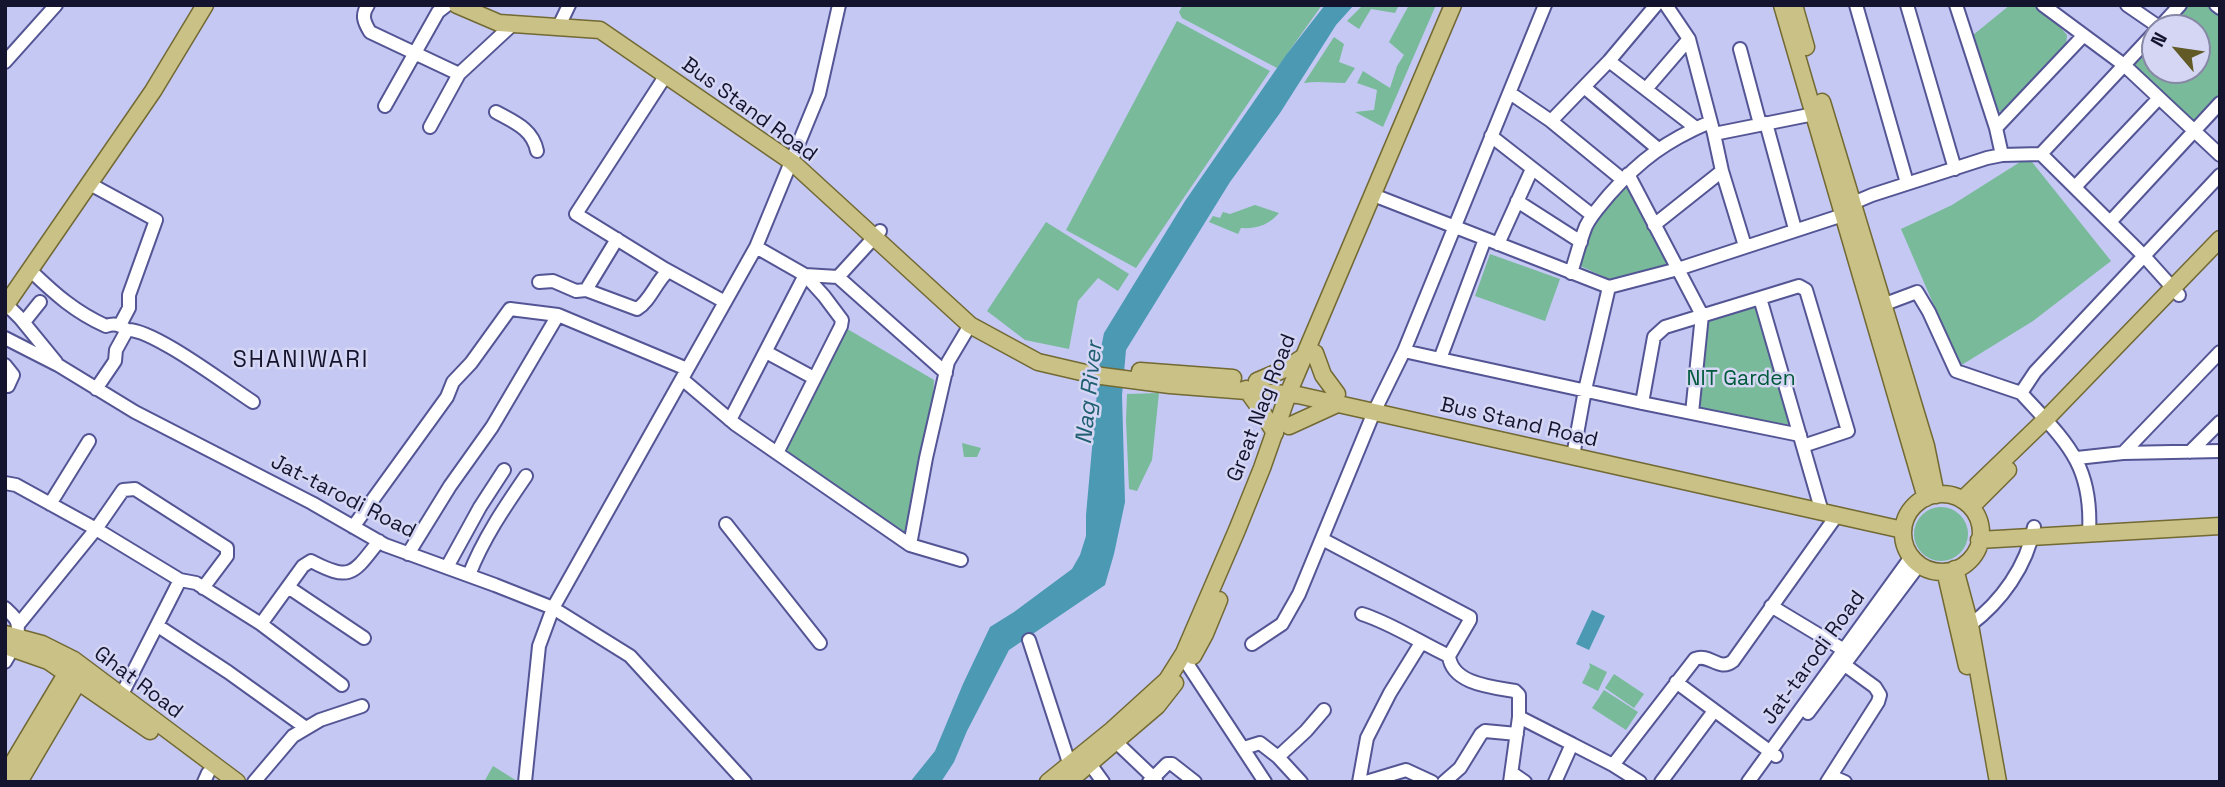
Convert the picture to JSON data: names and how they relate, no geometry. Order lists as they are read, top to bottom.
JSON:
{
  "streets": {
    "main road": ["Bus Stand Road", "Great Nag Road", "Ghat Road"],
    "street": ["Jat-tarodi Road"]
  },
  "crossings": [
    ["Bus Stand Road", "Great Nag Road"],
    ["Bus Stand Road", "Jat-tarodi Road"]
  ],
  "districts": ["SHANIWARI"],
  "water": ["Nag River"],
  "parks": ["NIT Garden"],
  "north": "top left"
}
